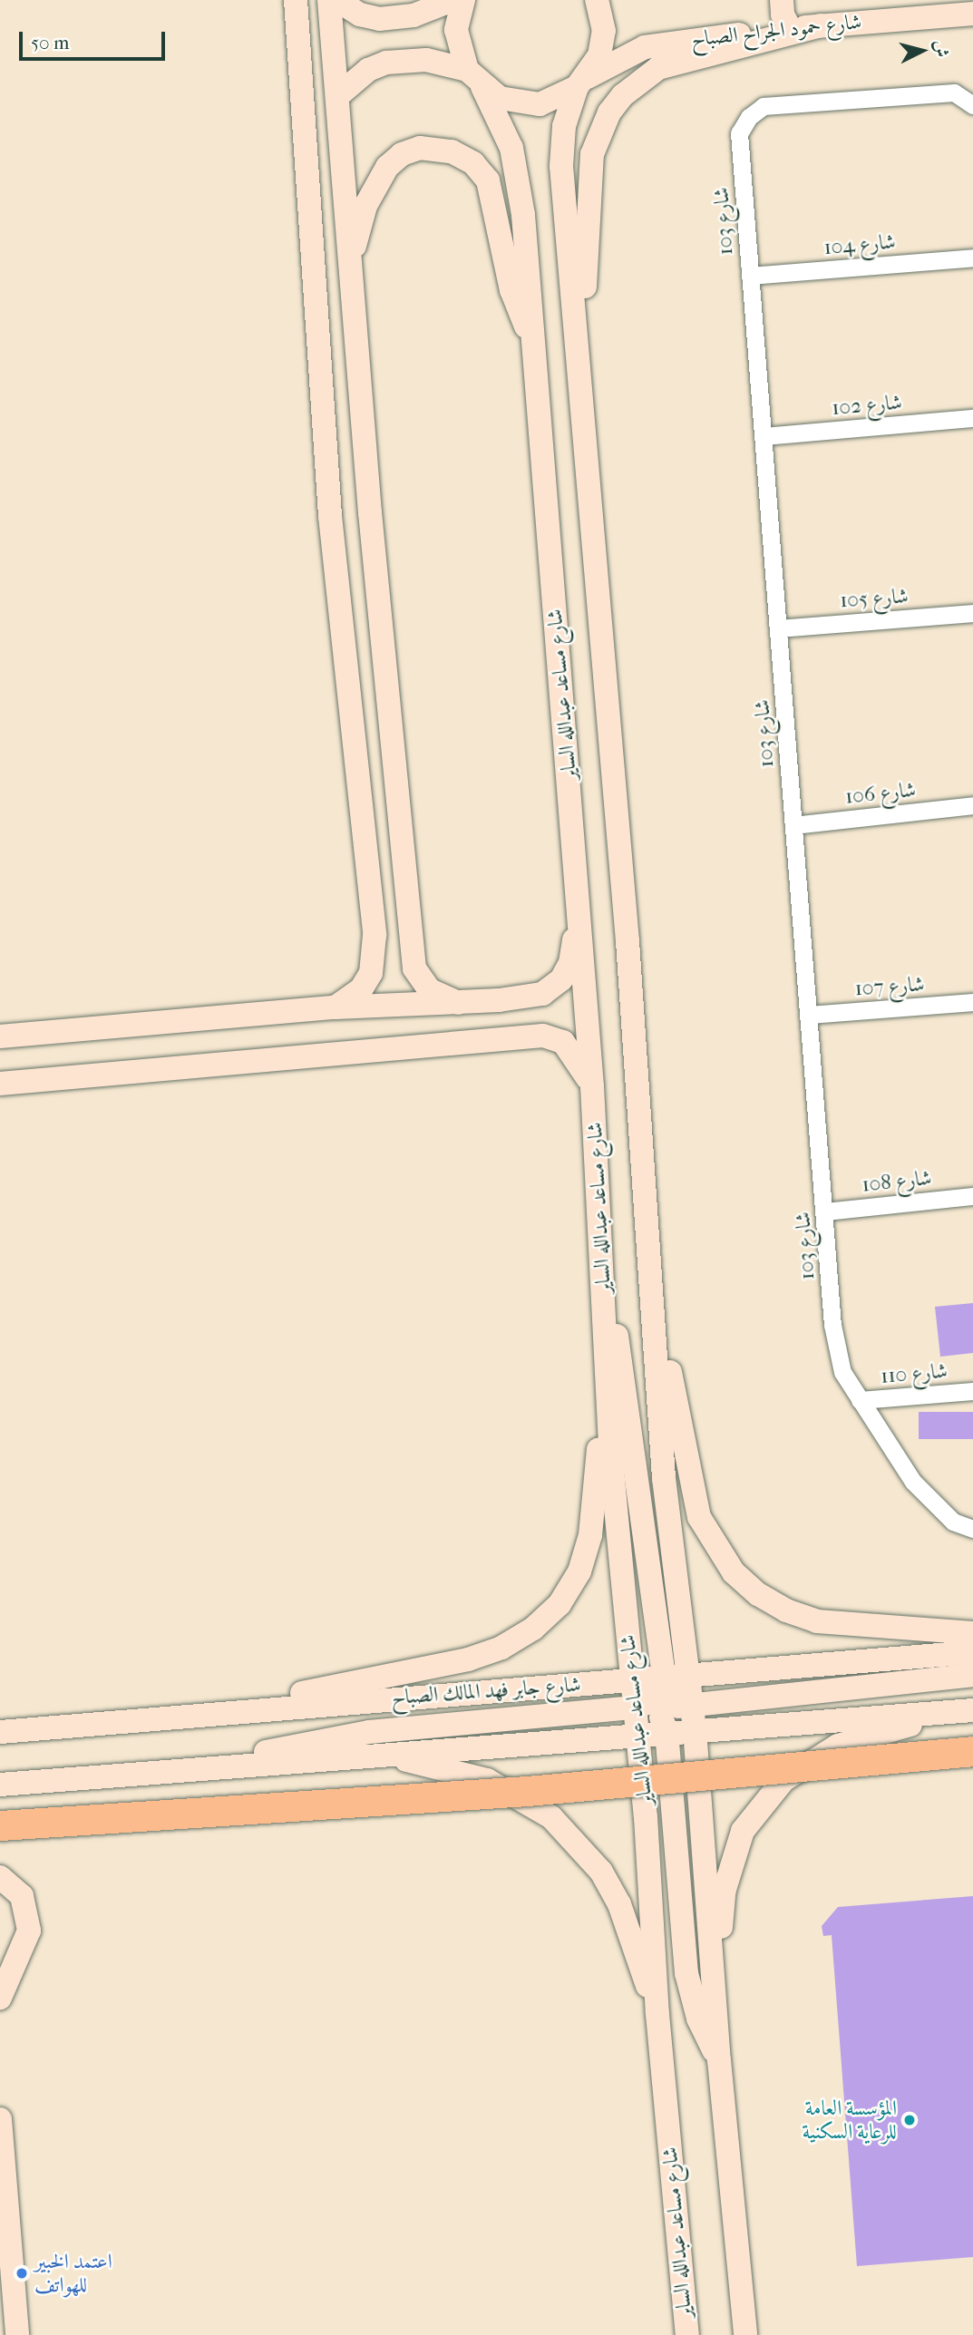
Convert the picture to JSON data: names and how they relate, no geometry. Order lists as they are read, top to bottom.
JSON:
{
  "streets": {
    "street": [
      "شارع حمود الجراح الصباح",
      "شارع 103",
      "شارع 104",
      "شارع 102",
      "شارع 105",
      "شارع مساعد عبدالله الساير",
      "شارع 106",
      "شارع 107",
      "شارع 108",
      "شارع 110",
      "شارع جابر فهد المالك الصباح"
    ]
  },
  "crossings": [
    ["شارع حمود الجراح الصباح", "شارع مساعد عبدالله الساير"],
    ["شارع 103", "شارع 104"],
    ["شارع 103", "شارع 102"],
    ["شارع 103", "شارع 105"],
    ["شارع 103", "شارع 106"],
    ["شارع 103", "شارع 107"],
    ["شارع 103", "شارع 108"],
    ["شارع 103", "شارع 110"],
    ["شارع مساعد عبدالله الساير", "شارع جابر فهد المالك الصباح"]
  ],
  "places": ["المؤسسة العامة للرعاية السكنية", "اعتمد الخبير للهواتف"],
  "scale_bar": "50 m",
  "north": "right"
}
